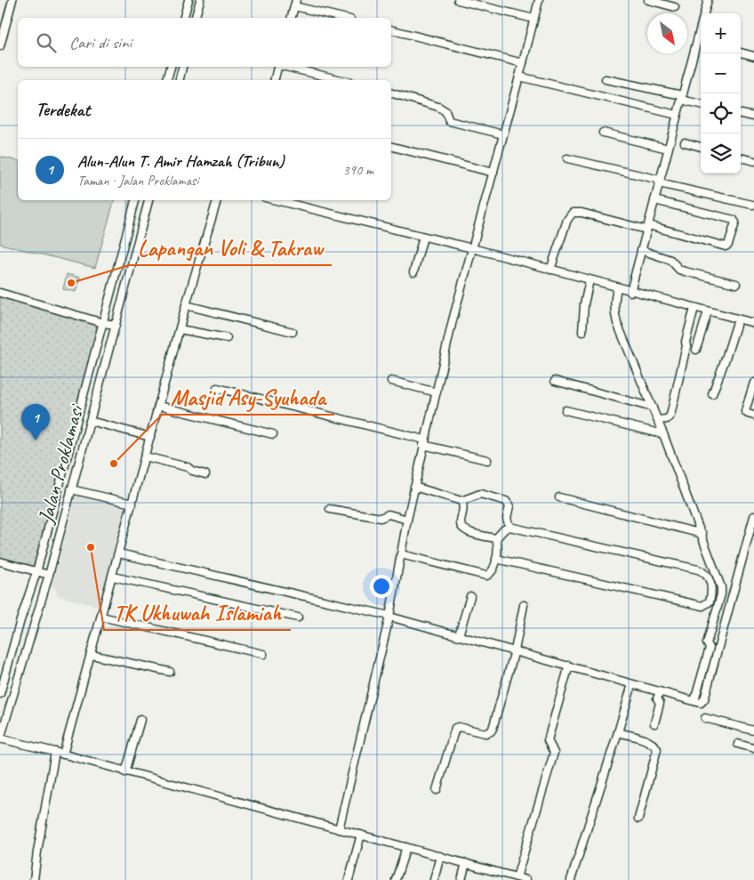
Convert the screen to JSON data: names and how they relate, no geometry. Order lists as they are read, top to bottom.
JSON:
{
  "streets": {
    "street": ["Jalan Proklamasi"]
  },
  "places": ["Lapangan Voli & Takraw", "Masjid Asy-Syuhada", "TK Ukhuwah Islamiah"],
  "north": "bottom right",
  "page": {
    "map_buttons": ["+", "−"],
    "search": "Cari di sini",
    "heading": "Terdekat",
    "list": [
      {
        "mark": "1",
        "name": "Alun-Alun T. Amir Hamzah (Tribun)",
        "note": "Taman · Jalan Proklamasi",
        "value": "390 m"
      }
    ],
    "pins": "1"
  }
}
